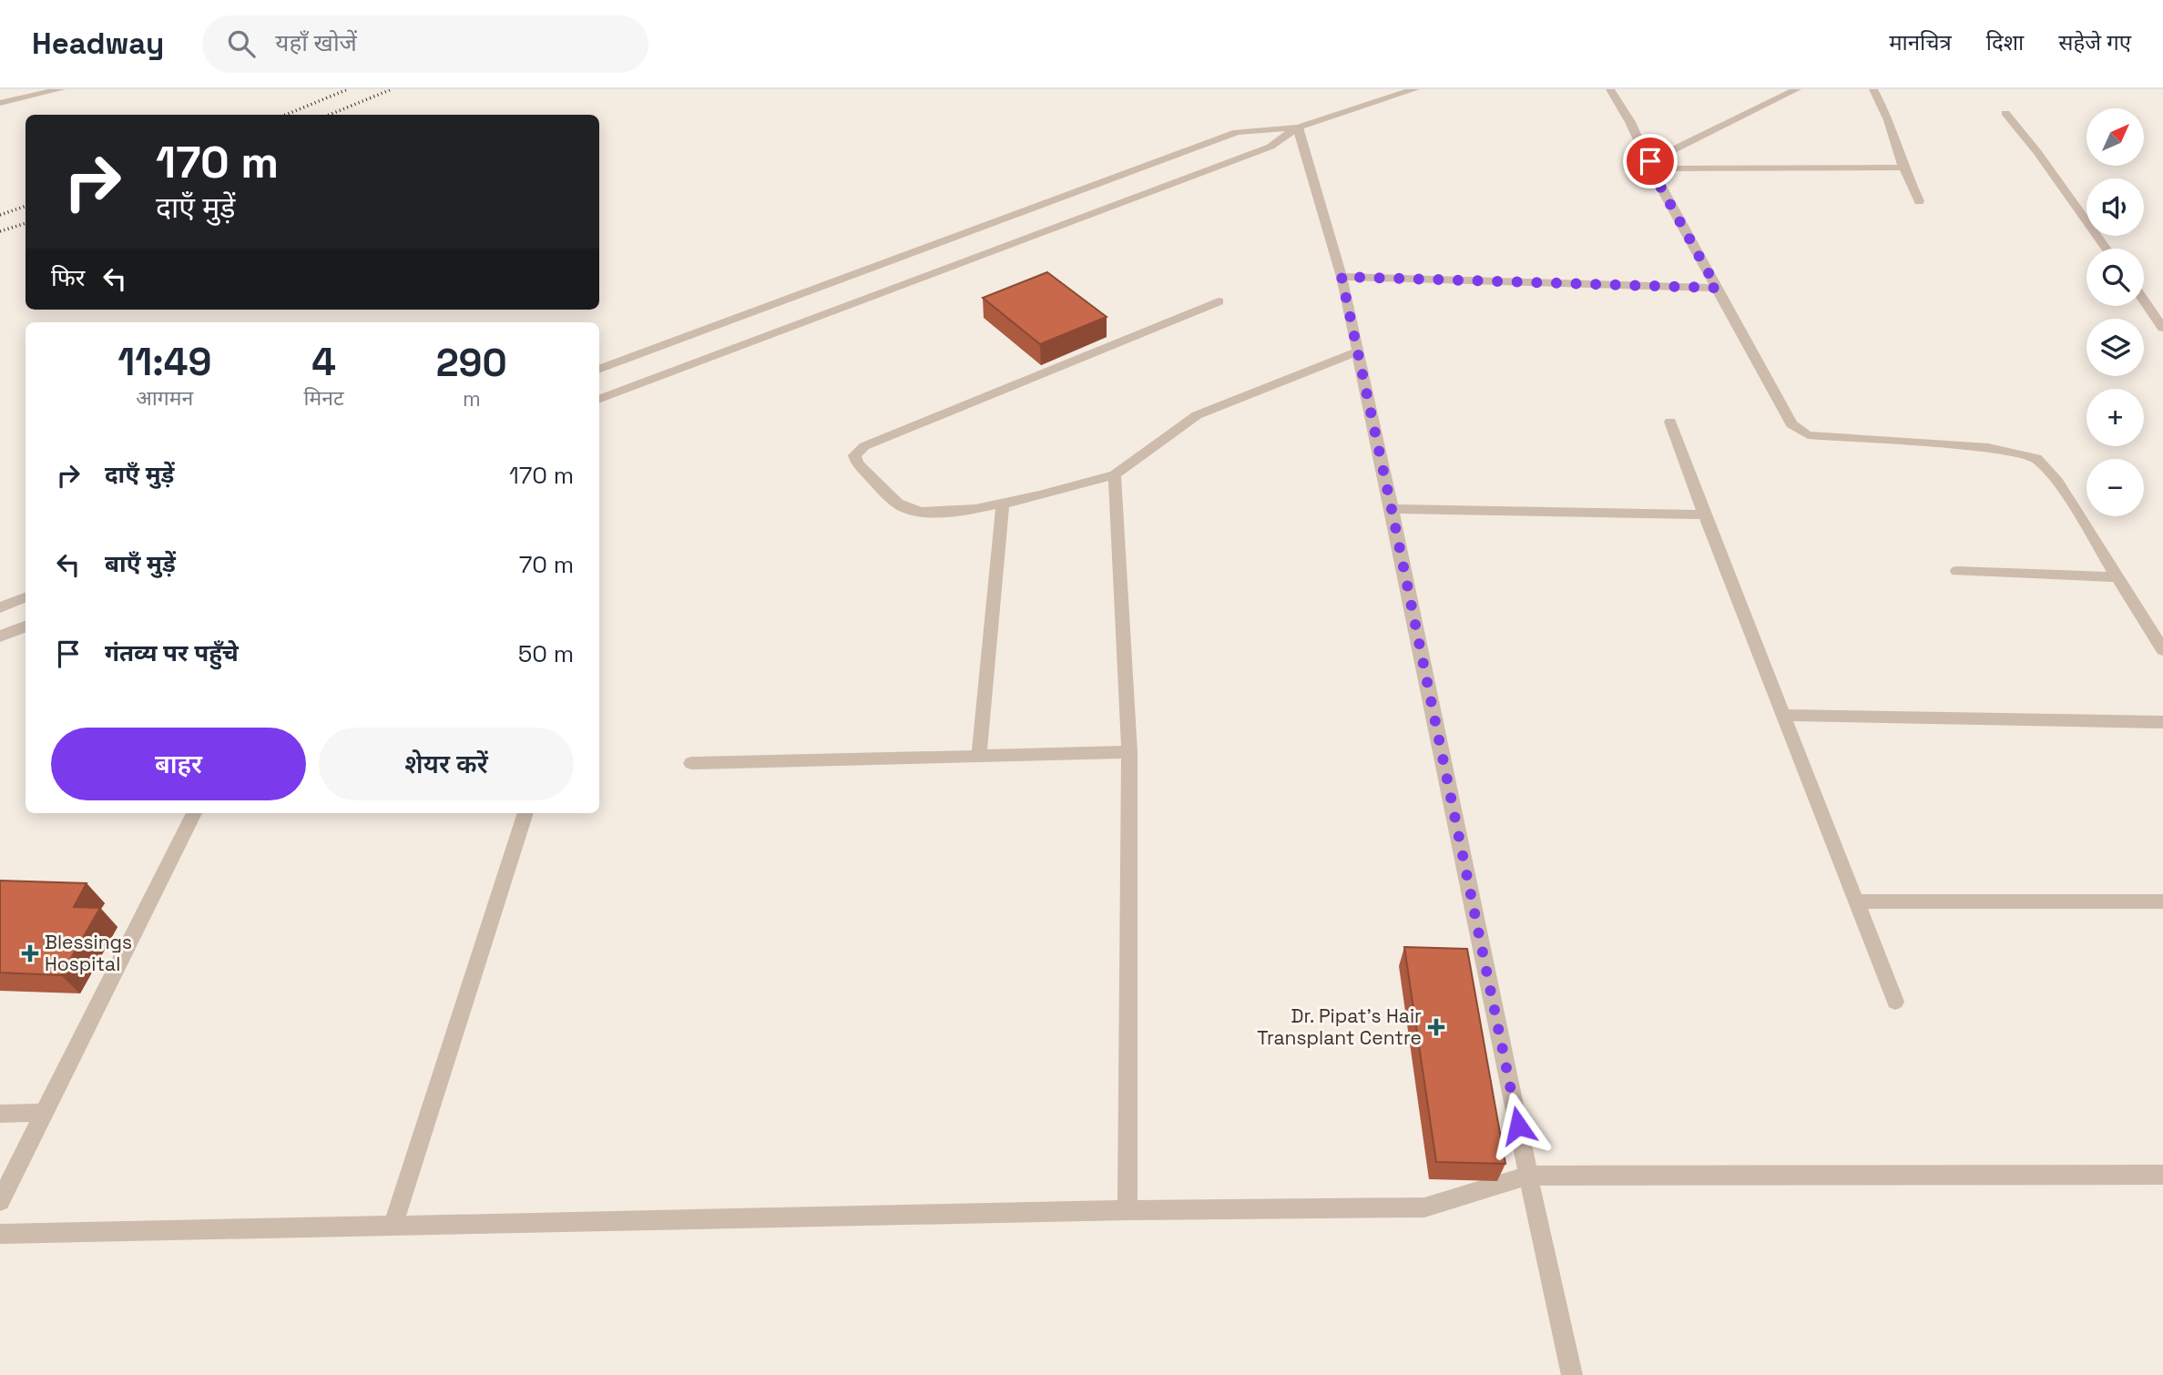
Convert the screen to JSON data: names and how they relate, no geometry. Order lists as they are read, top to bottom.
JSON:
{
  "places": {
    "health": ["Blessings Hospital", "Dr. Pipat's Hair Transplant Centre"]
  },
  "north": "top right",
  "page": {
    "header": "Headway",
    "search": "यहाँ खोजें",
    "nav": ["मानचित्र", "दिशा", "सहेजे गए"],
    "map_buttons": ["+", "−"],
    "turn": ["170 m", "दाएँ मुड़ें"],
    "then": "फिर",
    "eta": [
      "11:49",
      "आगमन",
      "4",
      "मिनट",
      "290",
      "m"
    ],
    "list": [
      {
        "name": "दाएँ मुड़ें",
        "value": "170 m"
      },
      {
        "name": "बाएँ मुड़ें",
        "value": "70 m"
      },
      {
        "name": "गंतव्य पर पहुँचे",
        "value": "50 m"
      }
    ],
    "buttons": ["बाहर", "शेयर करें"]
  }
}
